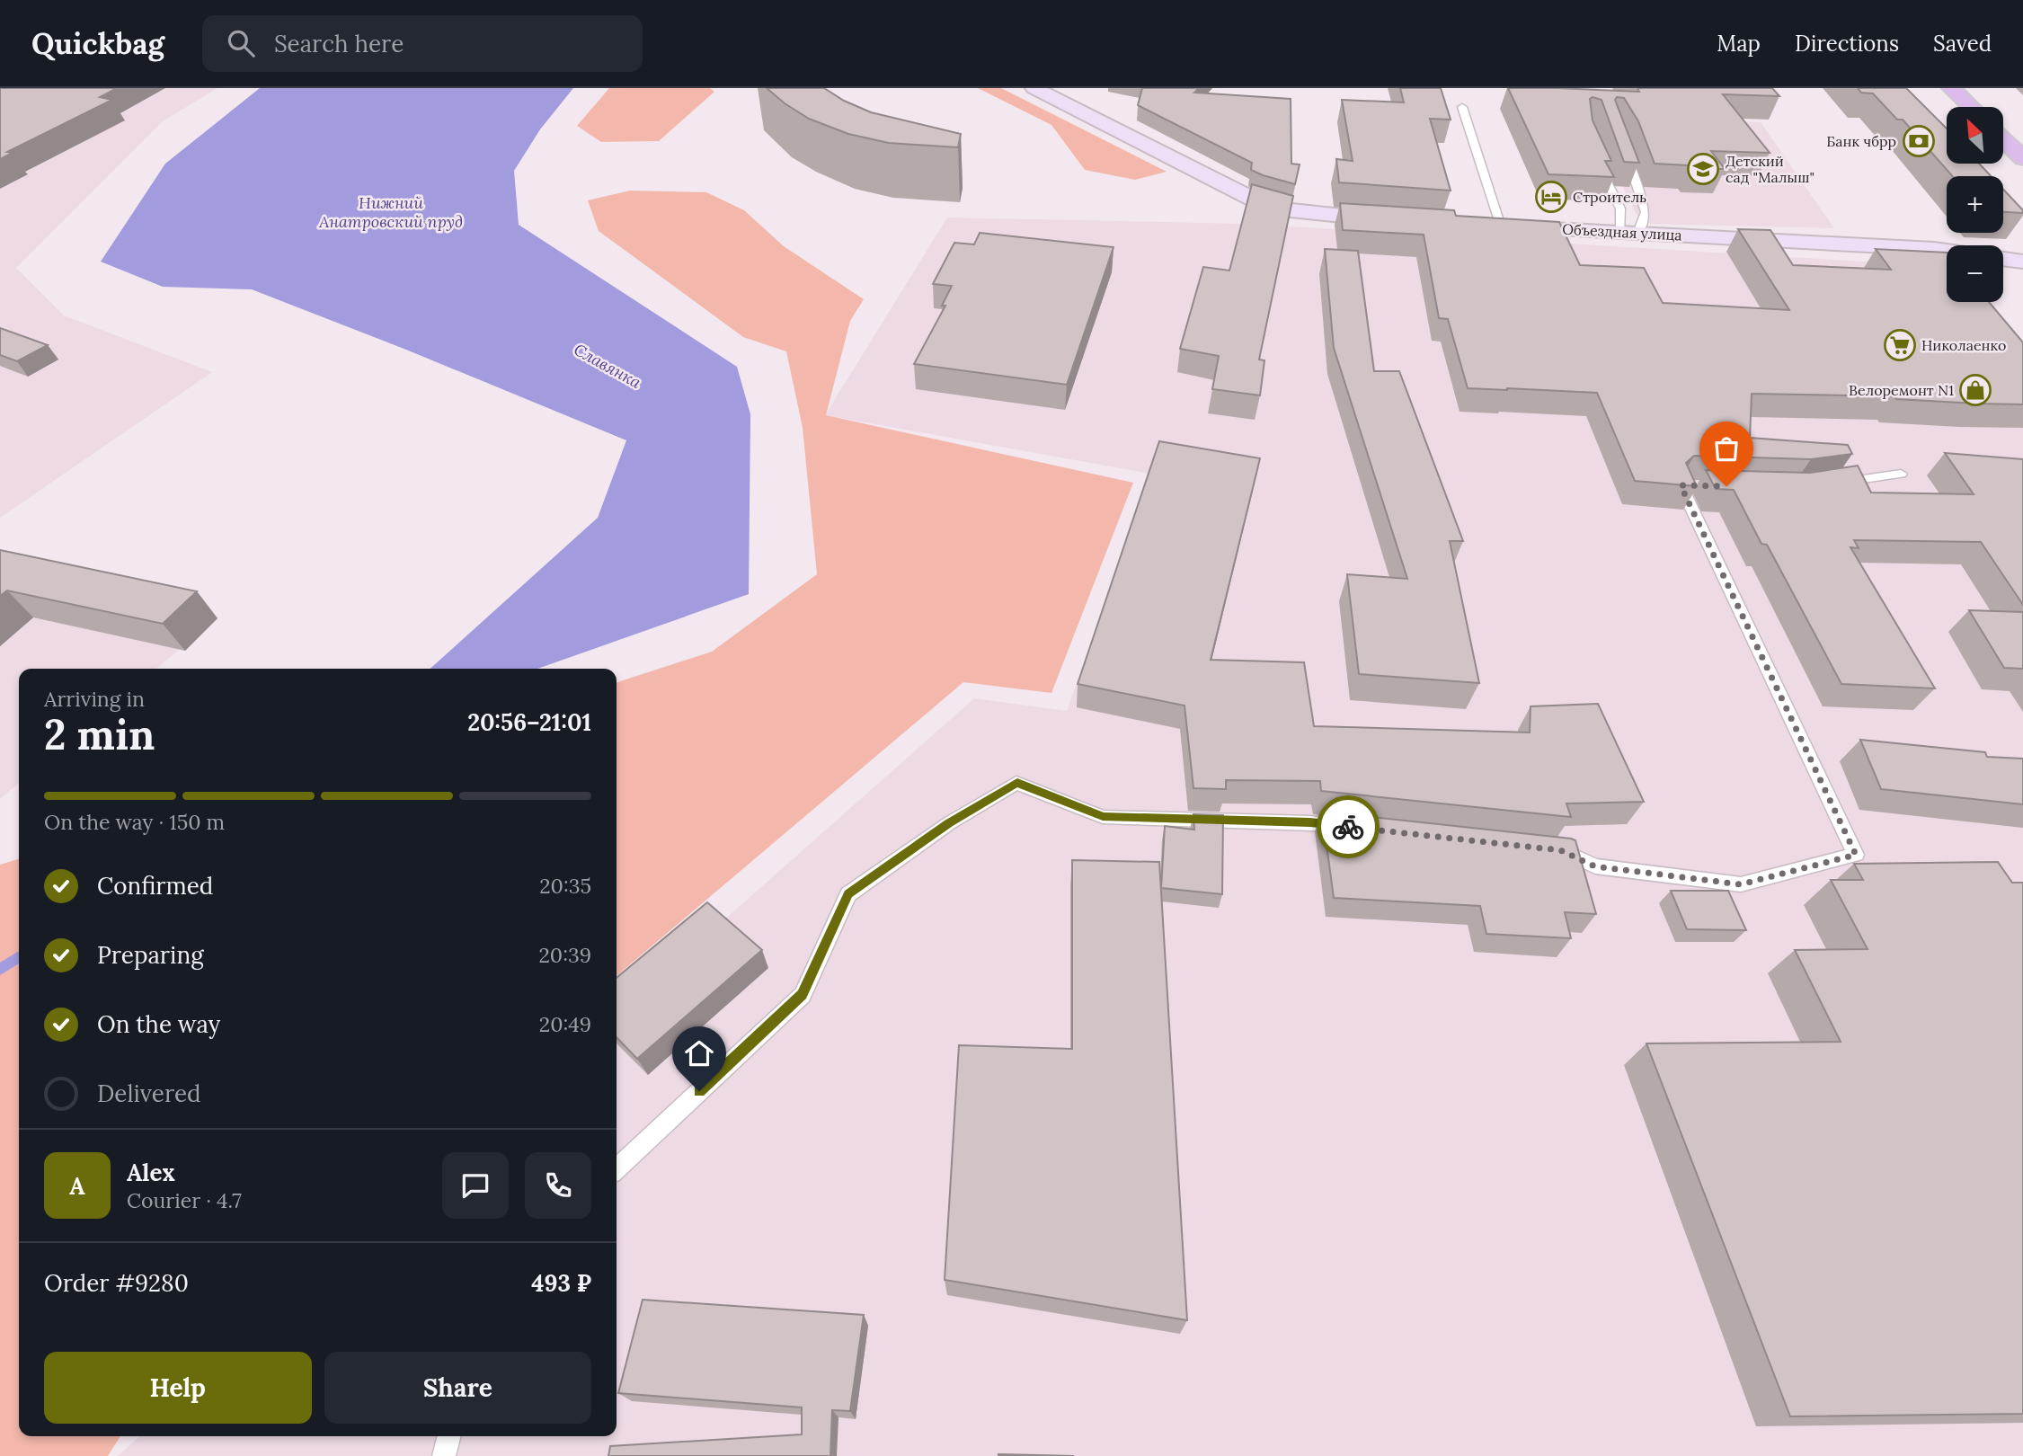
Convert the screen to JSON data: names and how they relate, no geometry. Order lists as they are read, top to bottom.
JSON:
{
  "streets": {
    "main road": ["Объездная улица"]
  },
  "water": ["Нижний Анатровский пруд", "Славянка"],
  "places": {
    "bank": ["Банк чбрр"],
    "school or university": ["Детский сад \"Малыш\""],
    "hotel": ["Строитель"],
    "supermarket": ["Николаенко"],
    "shop": ["Велоремонт N1"]
  },
  "north": "top left",
  "page": {
    "header": "Quickbag",
    "search": "Search here",
    "nav": ["Map", "Directions", "Saved"],
    "map_buttons": ["+", "−"],
    "heading": ["2 min", "Arriving in", "20:56–21:01"],
    "panel": [
      "Alex",
      "Courier · 4.7",
      "Order #9280",
      "493 ₽"
    ],
    "bar": "On the way · 150 m",
    "list": [
      ["Confirmed", "20:35"],
      ["Preparing", "20:39"],
      ["On the way", "20:49"],
      "Delivered"
    ],
    "round": "A",
    "buttons": ["Help", "Share"]
  }
}
